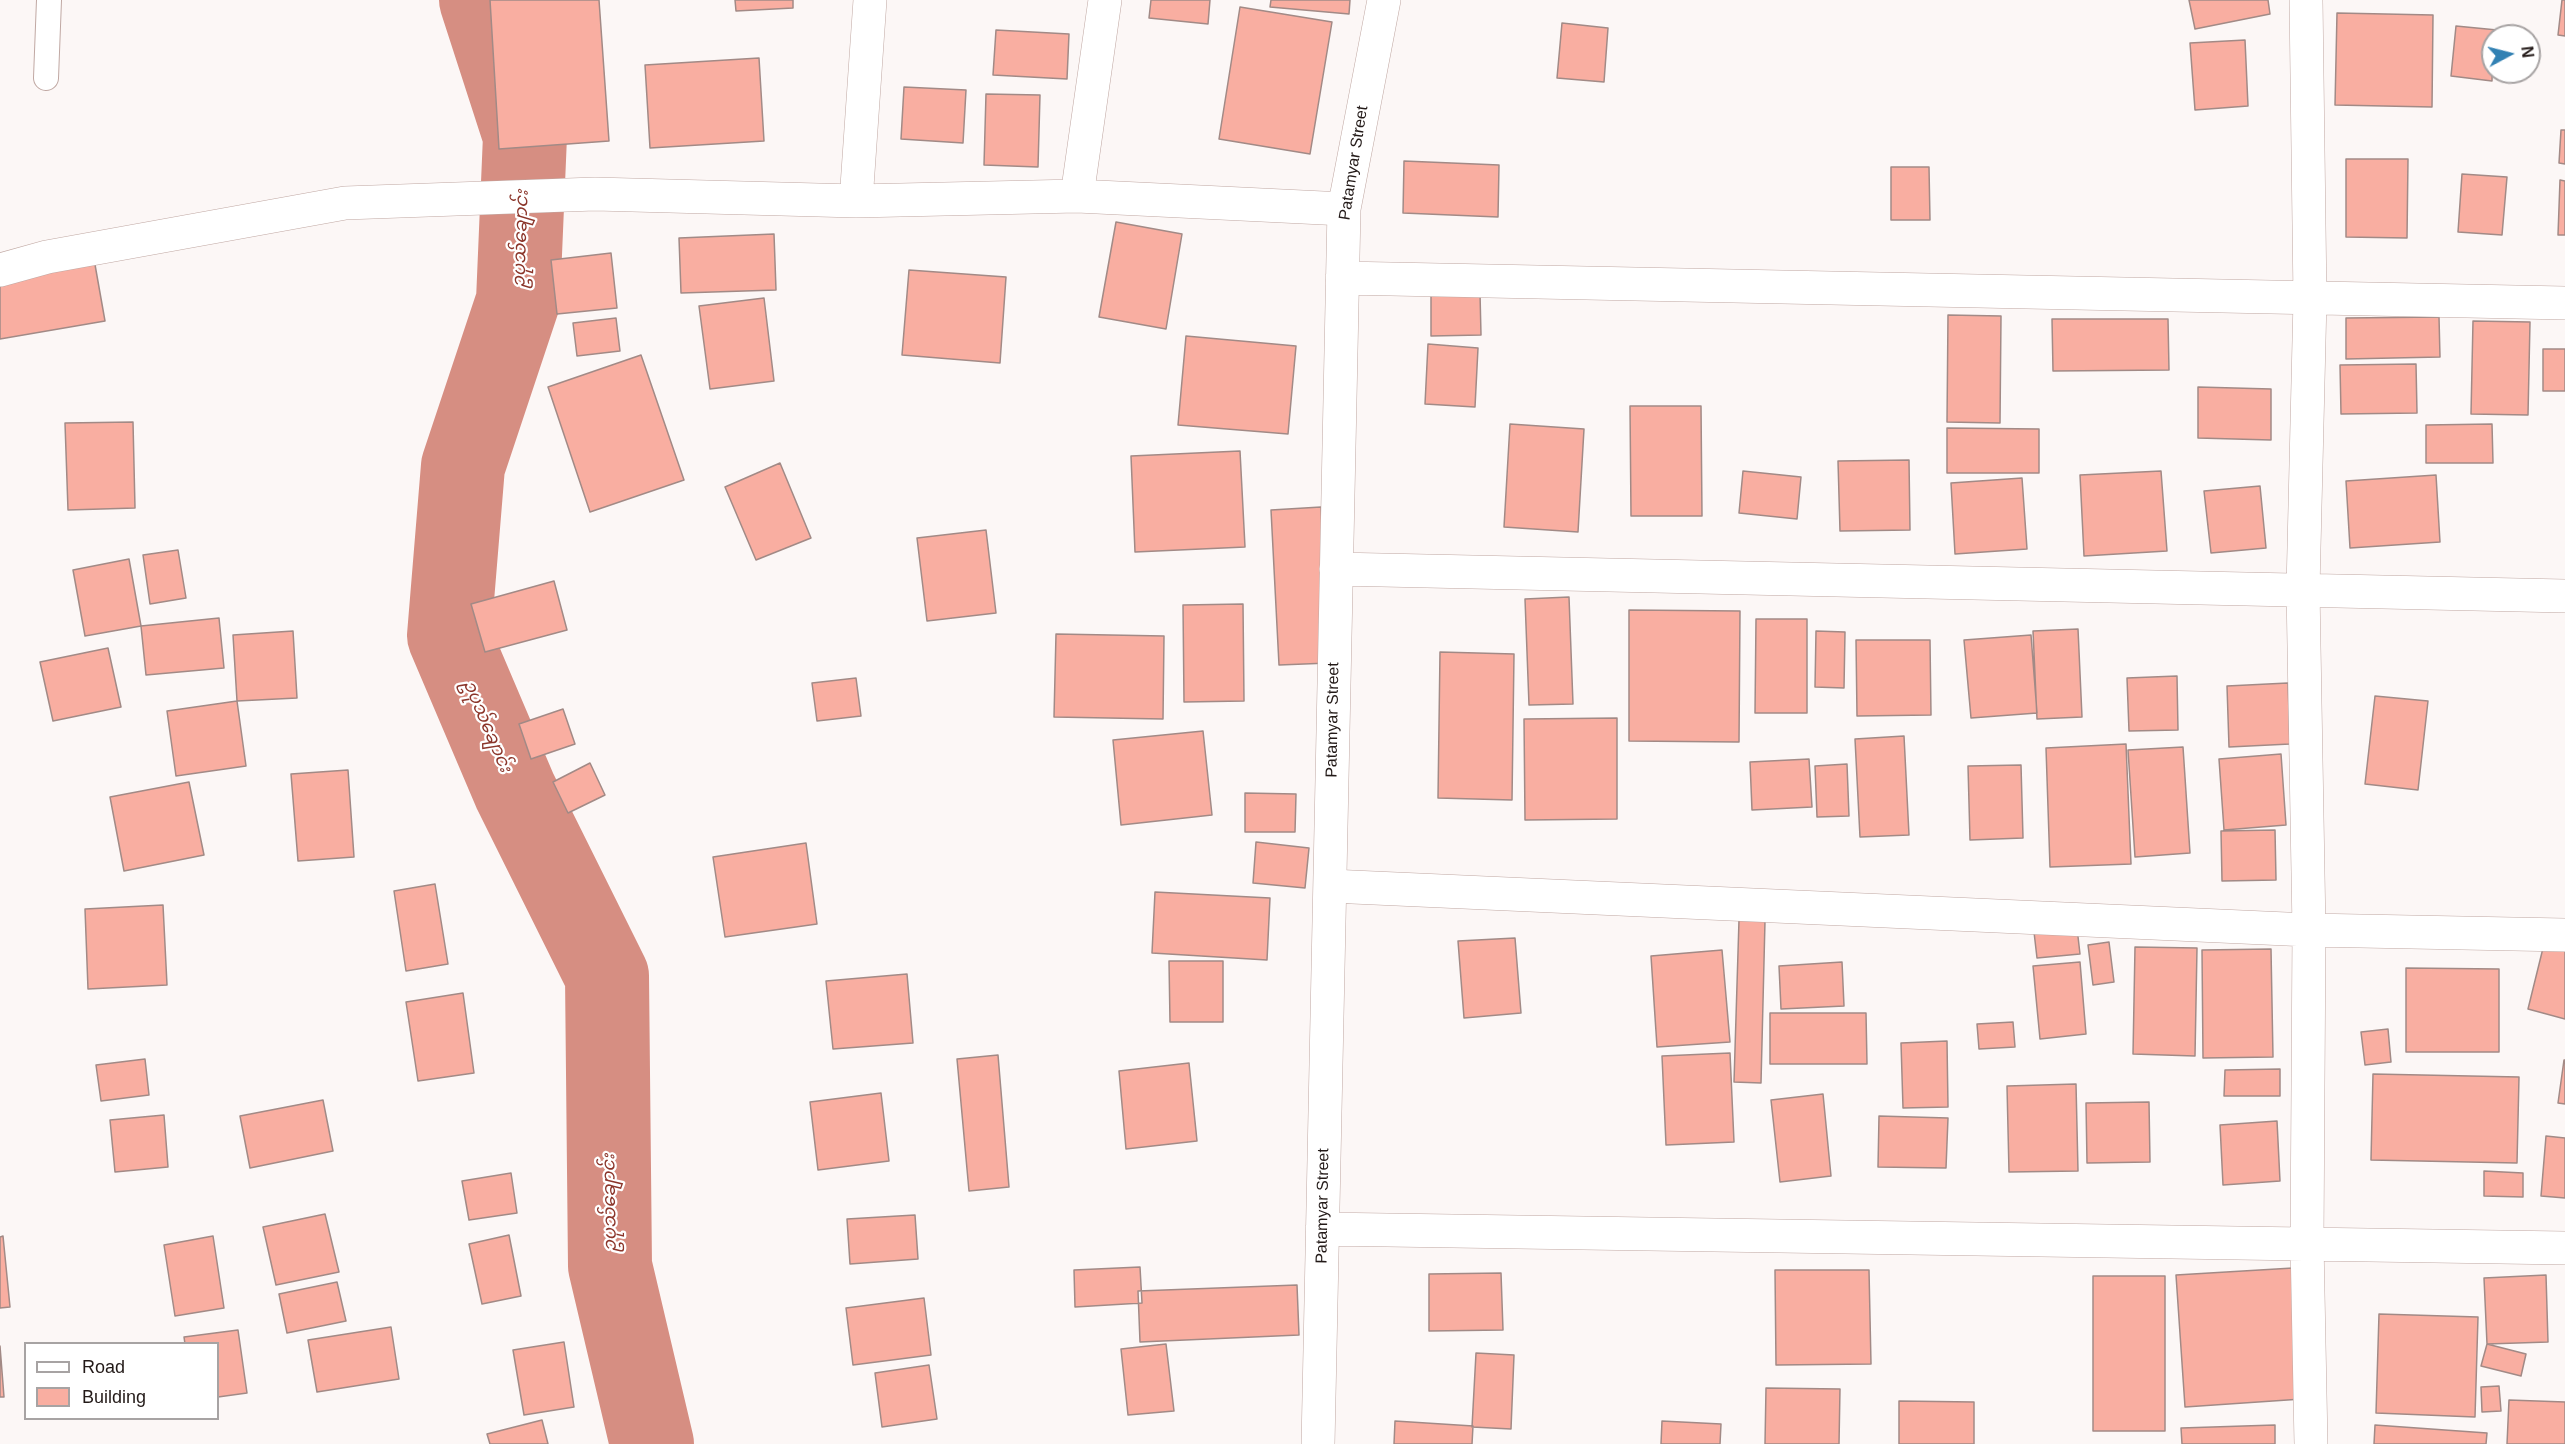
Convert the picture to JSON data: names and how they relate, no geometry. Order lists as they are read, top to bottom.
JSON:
{
  "streets": {
    "street": ["Patamyar Street"]
  },
  "water": ["ဥပုသ်ချောင်း"],
  "legend": ["Road", "Building"],
  "north": "right"
}
